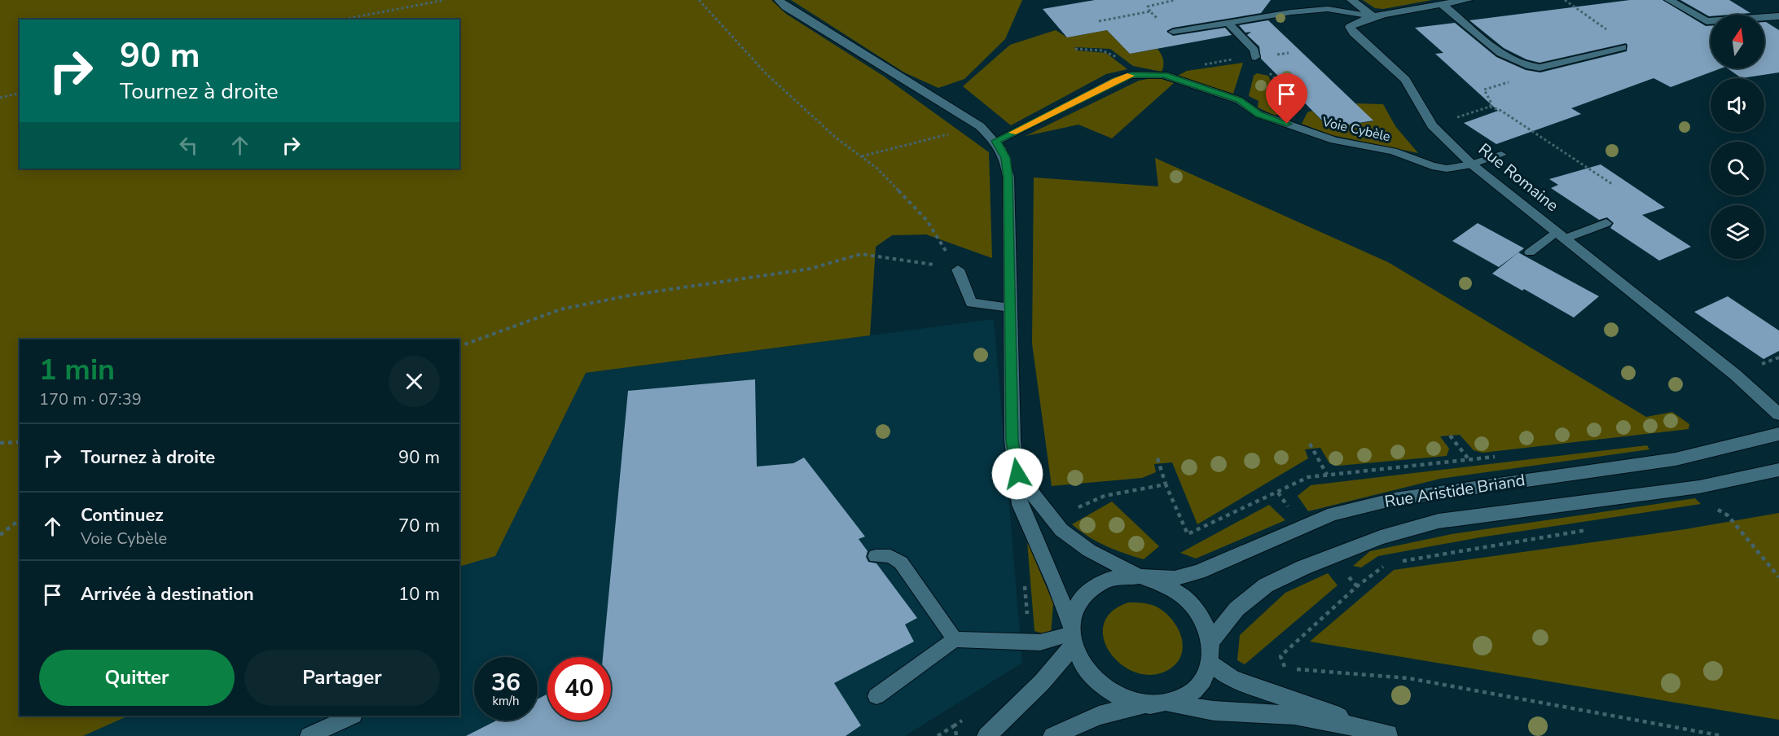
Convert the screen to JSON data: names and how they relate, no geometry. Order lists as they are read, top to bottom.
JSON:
{
  "streets": {
    "street": ["Rue Romaine", "Rue Aristide Briand"],
    "lane": ["Voie Cybèle"]
  },
  "crossings": [
    ["Voie Cybèle", "Rue Romaine"]
  ],
  "north": "top",
  "page": {
    "turn": ["90 m", "Tournez à droite"],
    "heading": ["1 min", "170 m · 07:39"],
    "list": [
      {
        "name": "Tournez à droite",
        "value": "90 m"
      },
      {
        "name": "Continuez",
        "note": "Voie Cybèle",
        "value": "70 m"
      },
      {
        "name": "Arrivée à destination",
        "value": "10 m"
      }
    ],
    "buttons": ["Quitter", "Partager"],
    "speed": "36 km/h",
    "limit": "40"
  }
}
